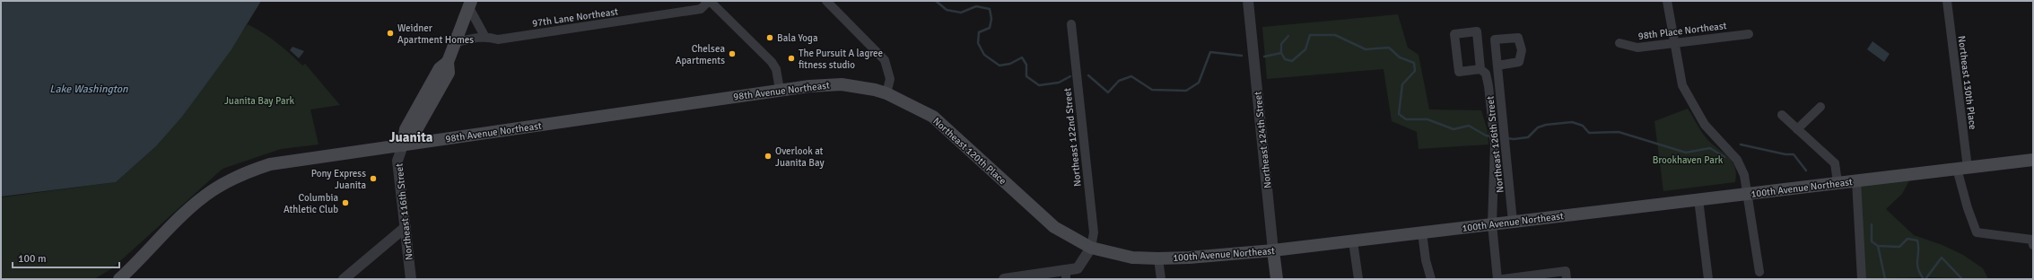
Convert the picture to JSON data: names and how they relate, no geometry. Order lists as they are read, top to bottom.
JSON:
{
  "streets": {
    "main road": [
      "98th Avenue Northeast",
      "Northeast 124th Street",
      "Northeast 120th Place",
      "100th Avenue Northeast"
    ],
    "street": [
      "97th Lane Northeast",
      "98th Place Northeast",
      "Northeast 130th Place",
      "Northeast 122nd Street",
      "Northeast 126th Street",
      "Northeast 116th Street"
    ]
  },
  "crossings": [
    ["Northeast 130th Place", "100th Avenue Northeast"],
    ["98th Avenue Northeast", "Northeast 120th Place"],
    ["98th Avenue Northeast", "Northeast 116th Street"],
    ["Northeast 122nd Street", "Northeast 120th Place"],
    ["Northeast 122nd Street", "100th Avenue Northeast"],
    ["Northeast 124th Street", "100th Avenue Northeast"],
    ["Northeast 126th Street", "100th Avenue Northeast"],
    ["Northeast 120th Place", "100th Avenue Northeast"]
  ],
  "districts": ["Juanita"],
  "water": ["Lake Washington"],
  "parks": ["Juanita Bay Park", "Brookhaven Park"],
  "places": [
    "Weidner Apartment Homes",
    "Bala Yoga",
    "Chelsea Apartments",
    "The Pursuit A lagree fitness studio",
    "Overlook at Juanita Bay",
    "Pony Express Juanita",
    "Columbia Athletic Club"
  ],
  "scale_bar": "100 m"
}
